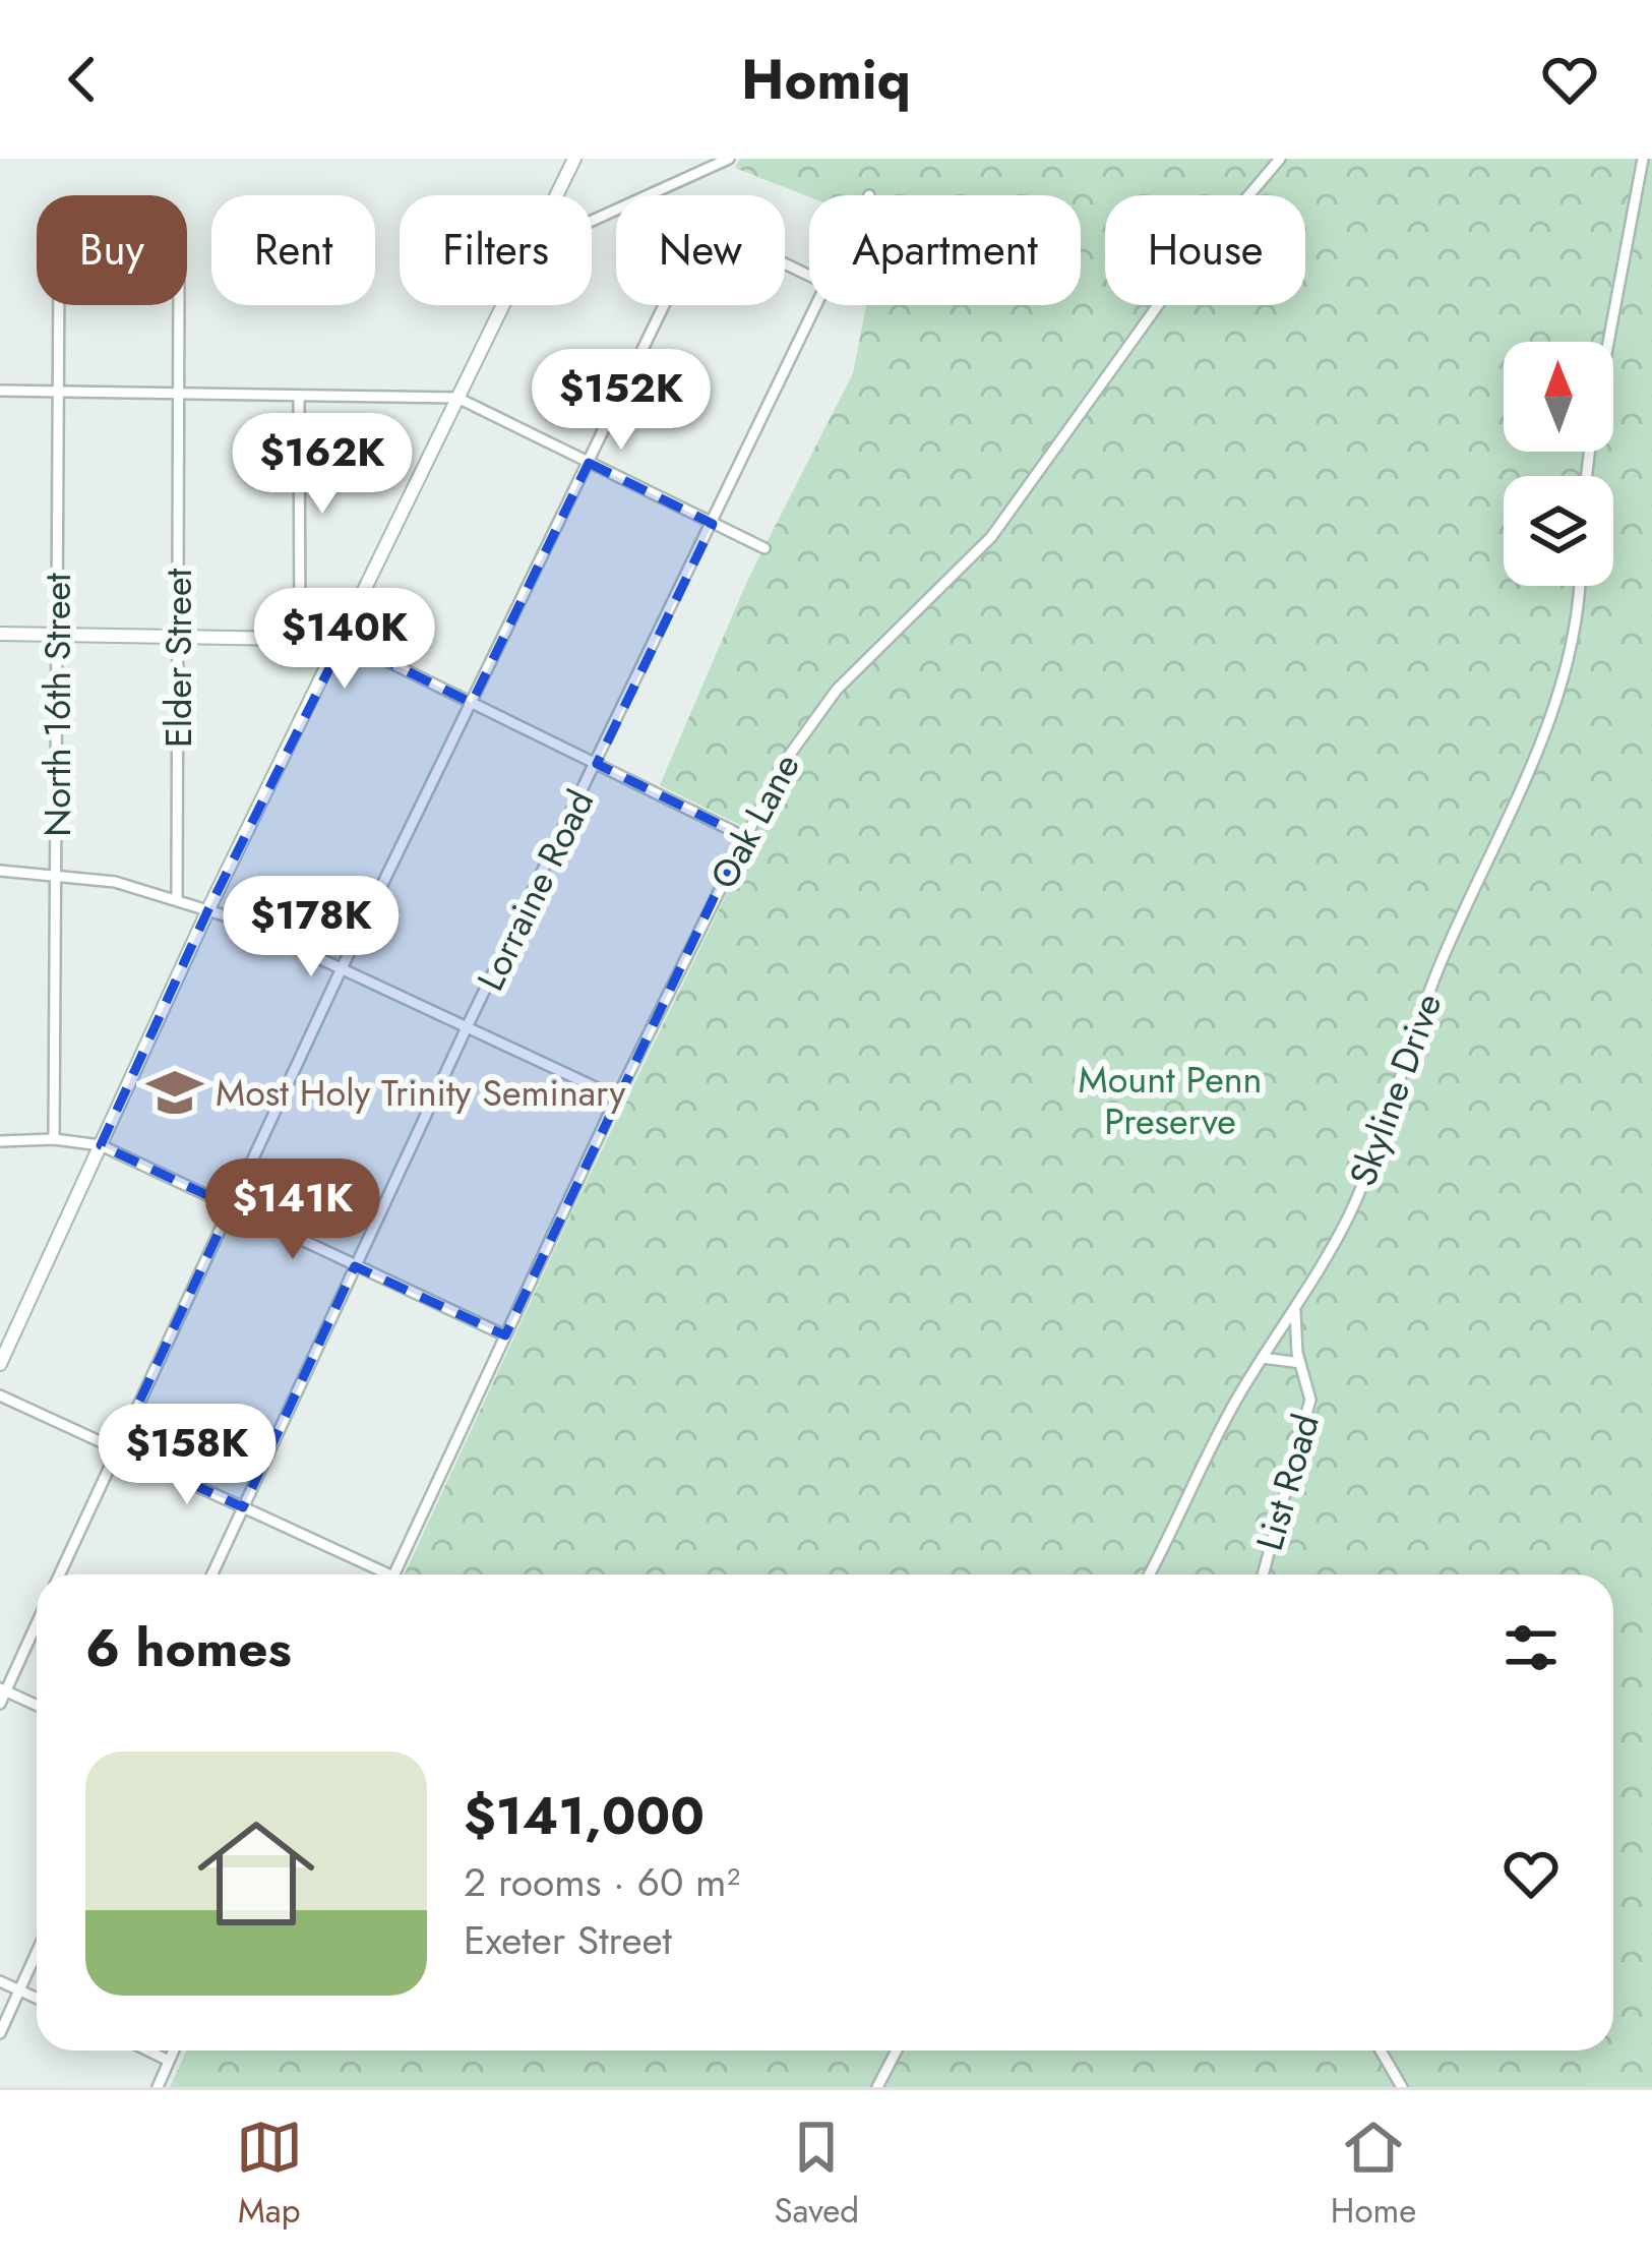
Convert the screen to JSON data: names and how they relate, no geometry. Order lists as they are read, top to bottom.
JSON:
{
  "streets": {
    "street": [
      "Elder Street",
      "North 16th Street",
      "Oak Lane",
      "Lorraine Road",
      "Skyline Drive",
      "List Road"
    ]
  },
  "crossings": [
    ["Skyline Drive", "List Road"]
  ],
  "parks": ["Mount Penn Preserve"],
  "places": {
    "school or university": ["Most Holy Trinity Seminary"]
  },
  "north": "top",
  "page": {
    "header": "Homiq",
    "chip": [
      "Buy",
      "Rent",
      "Filters",
      "New",
      "Apartment",
      "House"
    ],
    "price": [
      "$152K",
      "$162K",
      "$140K",
      "$178K",
      "$141K",
      "$158K"
    ],
    "heading": "6 homes",
    "list": [
      {
        "name": "$141,000",
        "note": "2 rooms · 60 m² · Exeter Street"
      }
    ],
    "tabs": ["Map", "Saved", "Home"]
  }
}
